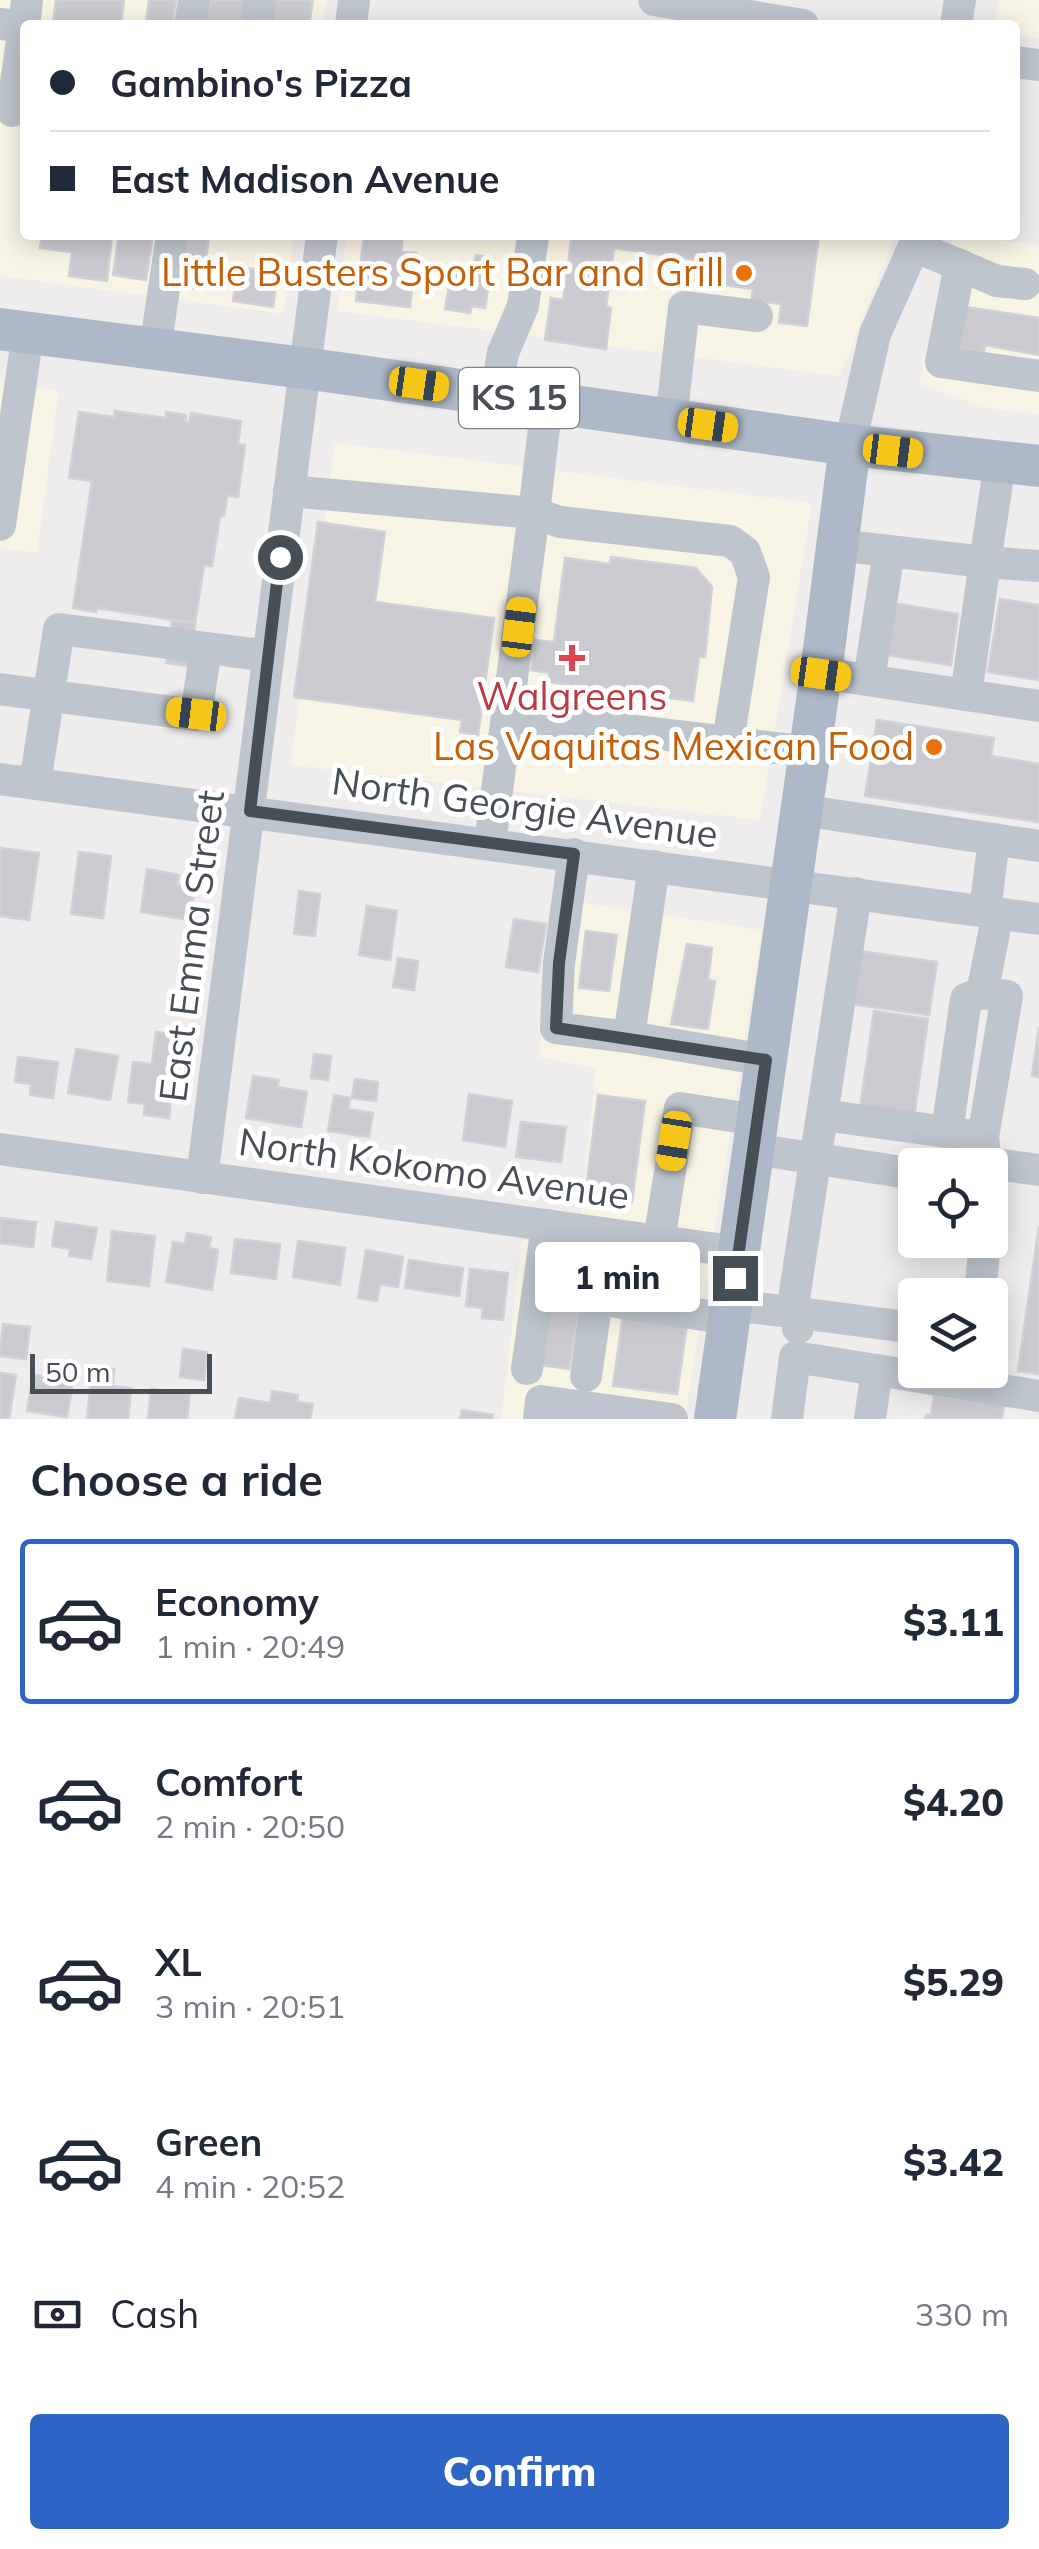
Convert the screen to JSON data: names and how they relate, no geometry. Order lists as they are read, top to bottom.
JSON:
{
  "streets": {
    "main road": ["KS 15"],
    "street": ["North Georgie Avenue", "East Emma Street", "North Kokomo Avenue"]
  },
  "crossings": [
    ["KS 15", "East Emma Street"],
    ["North Georgie Avenue", "East Emma Street"],
    ["East Emma Street", "North Kokomo Avenue"]
  ],
  "places": {
    "other": ["Little Busters Sport Bar and Grill", "Las Vaquitas Mexican Food"],
    "health": ["Walgreens"]
  },
  "scale_bar": "50 m",
  "page": {
    "banner": ["Gambino's Pizza", "East Madison Avenue"],
    "bubble": "1 min",
    "scale": "50 m",
    "heading": "Choose a ride",
    "list": [
      {
        "name": "Economy",
        "note": "1 min · 20:49",
        "value": "$3.11"
      },
      {
        "name": "Comfort",
        "note": "2 min · 20:50",
        "value": "$4.20"
      },
      {
        "name": "XL",
        "note": "3 min · 20:51",
        "value": "$5.29"
      },
      {
        "name": "Green",
        "note": "4 min · 20:52",
        "value": "$3.42"
      }
    ],
    "pay": ["Cash", "330 m"],
    "buttons": "Confirm"
  }
}
